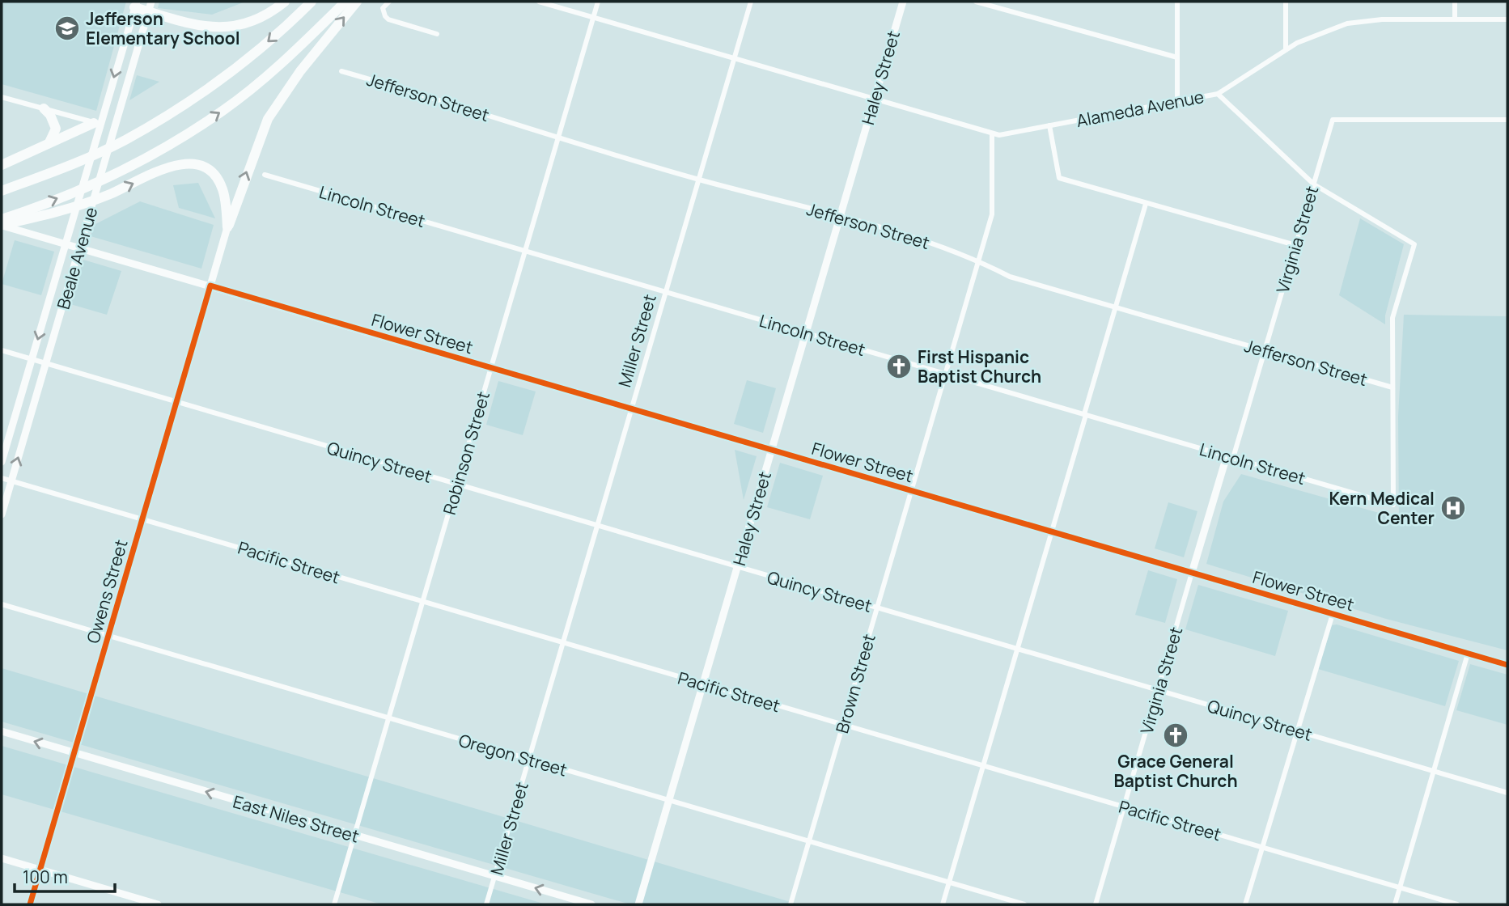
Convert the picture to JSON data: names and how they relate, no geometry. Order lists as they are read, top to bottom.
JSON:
{
  "streets": {
    "main road": [
      "Haley Street",
      "Virginia Street",
      "Beale Avenue",
      "Flower Street",
      "Owens Street",
      "East Niles Street"
    ],
    "street": [
      "Jefferson Street",
      "Alameda Avenue",
      "Lincoln Street",
      "Miller Street",
      "Robinson Street",
      "Quincy Street",
      "Pacific Street",
      "Brown Street",
      "Oregon Street"
    ]
  },
  "crossings": [
    ["Haley Street", "Jefferson Street"],
    ["Haley Street", "Alameda Avenue"],
    ["Haley Street", "Lincoln Street"],
    ["Haley Street", "Flower Street"],
    ["Haley Street", "Quincy Street"],
    ["Haley Street", "Pacific Street"],
    ["Haley Street", "Oregon Street"],
    ["Jefferson Street", "Lincoln Street"],
    ["Jefferson Street", "Virginia Street"],
    ["Jefferson Street", "Miller Street"],
    ["Jefferson Street", "Robinson Street"],
    ["Jefferson Street", "Brown Street"],
    ["Alameda Avenue", "Miller Street"],
    ["Alameda Avenue", "Robinson Street"],
    ["Alameda Avenue", "Brown Street"],
    ["Lincoln Street", "Virginia Street"],
    ["Lincoln Street", "Miller Street"],
    ["Lincoln Street", "Robinson Street"],
    ["Lincoln Street", "Brown Street"],
    ["Virginia Street", "Flower Street"],
    ["Virginia Street", "Quincy Street"],
    ["Virginia Street", "Pacific Street"],
    ["Beale Avenue", "Flower Street"],
    ["Beale Avenue", "Quincy Street"],
    ["Beale Avenue", "Pacific Street"],
    ["Flower Street", "Miller Street"],
    ["Flower Street", "Robinson Street"],
    ["Flower Street", "Owens Street"],
    ["Flower Street", "Brown Street"],
    ["Miller Street", "Quincy Street"],
    ["Miller Street", "Pacific Street"],
    ["Miller Street", "Oregon Street"],
    ["Miller Street", "East Niles Street"],
    ["Robinson Street", "Quincy Street"],
    ["Robinson Street", "Pacific Street"],
    ["Robinson Street", "Oregon Street"],
    ["Robinson Street", "East Niles Street"],
    ["Quincy Street", "Owens Street"],
    ["Quincy Street", "Brown Street"],
    ["Pacific Street", "Owens Street"],
    ["Pacific Street", "Brown Street"],
    ["Owens Street", "Oregon Street"],
    ["Owens Street", "East Niles Street"],
    ["Brown Street", "Oregon Street"]
  ],
  "one_way": ["East Niles Street"],
  "places": {
    "school or university": ["Jefferson Elementary School"],
    "church": ["First Hispanic Baptist Church", "Grace General Baptist Church"],
    "hospital": ["Kern Medical Center"]
  },
  "scale_bar": "100 m"
}
